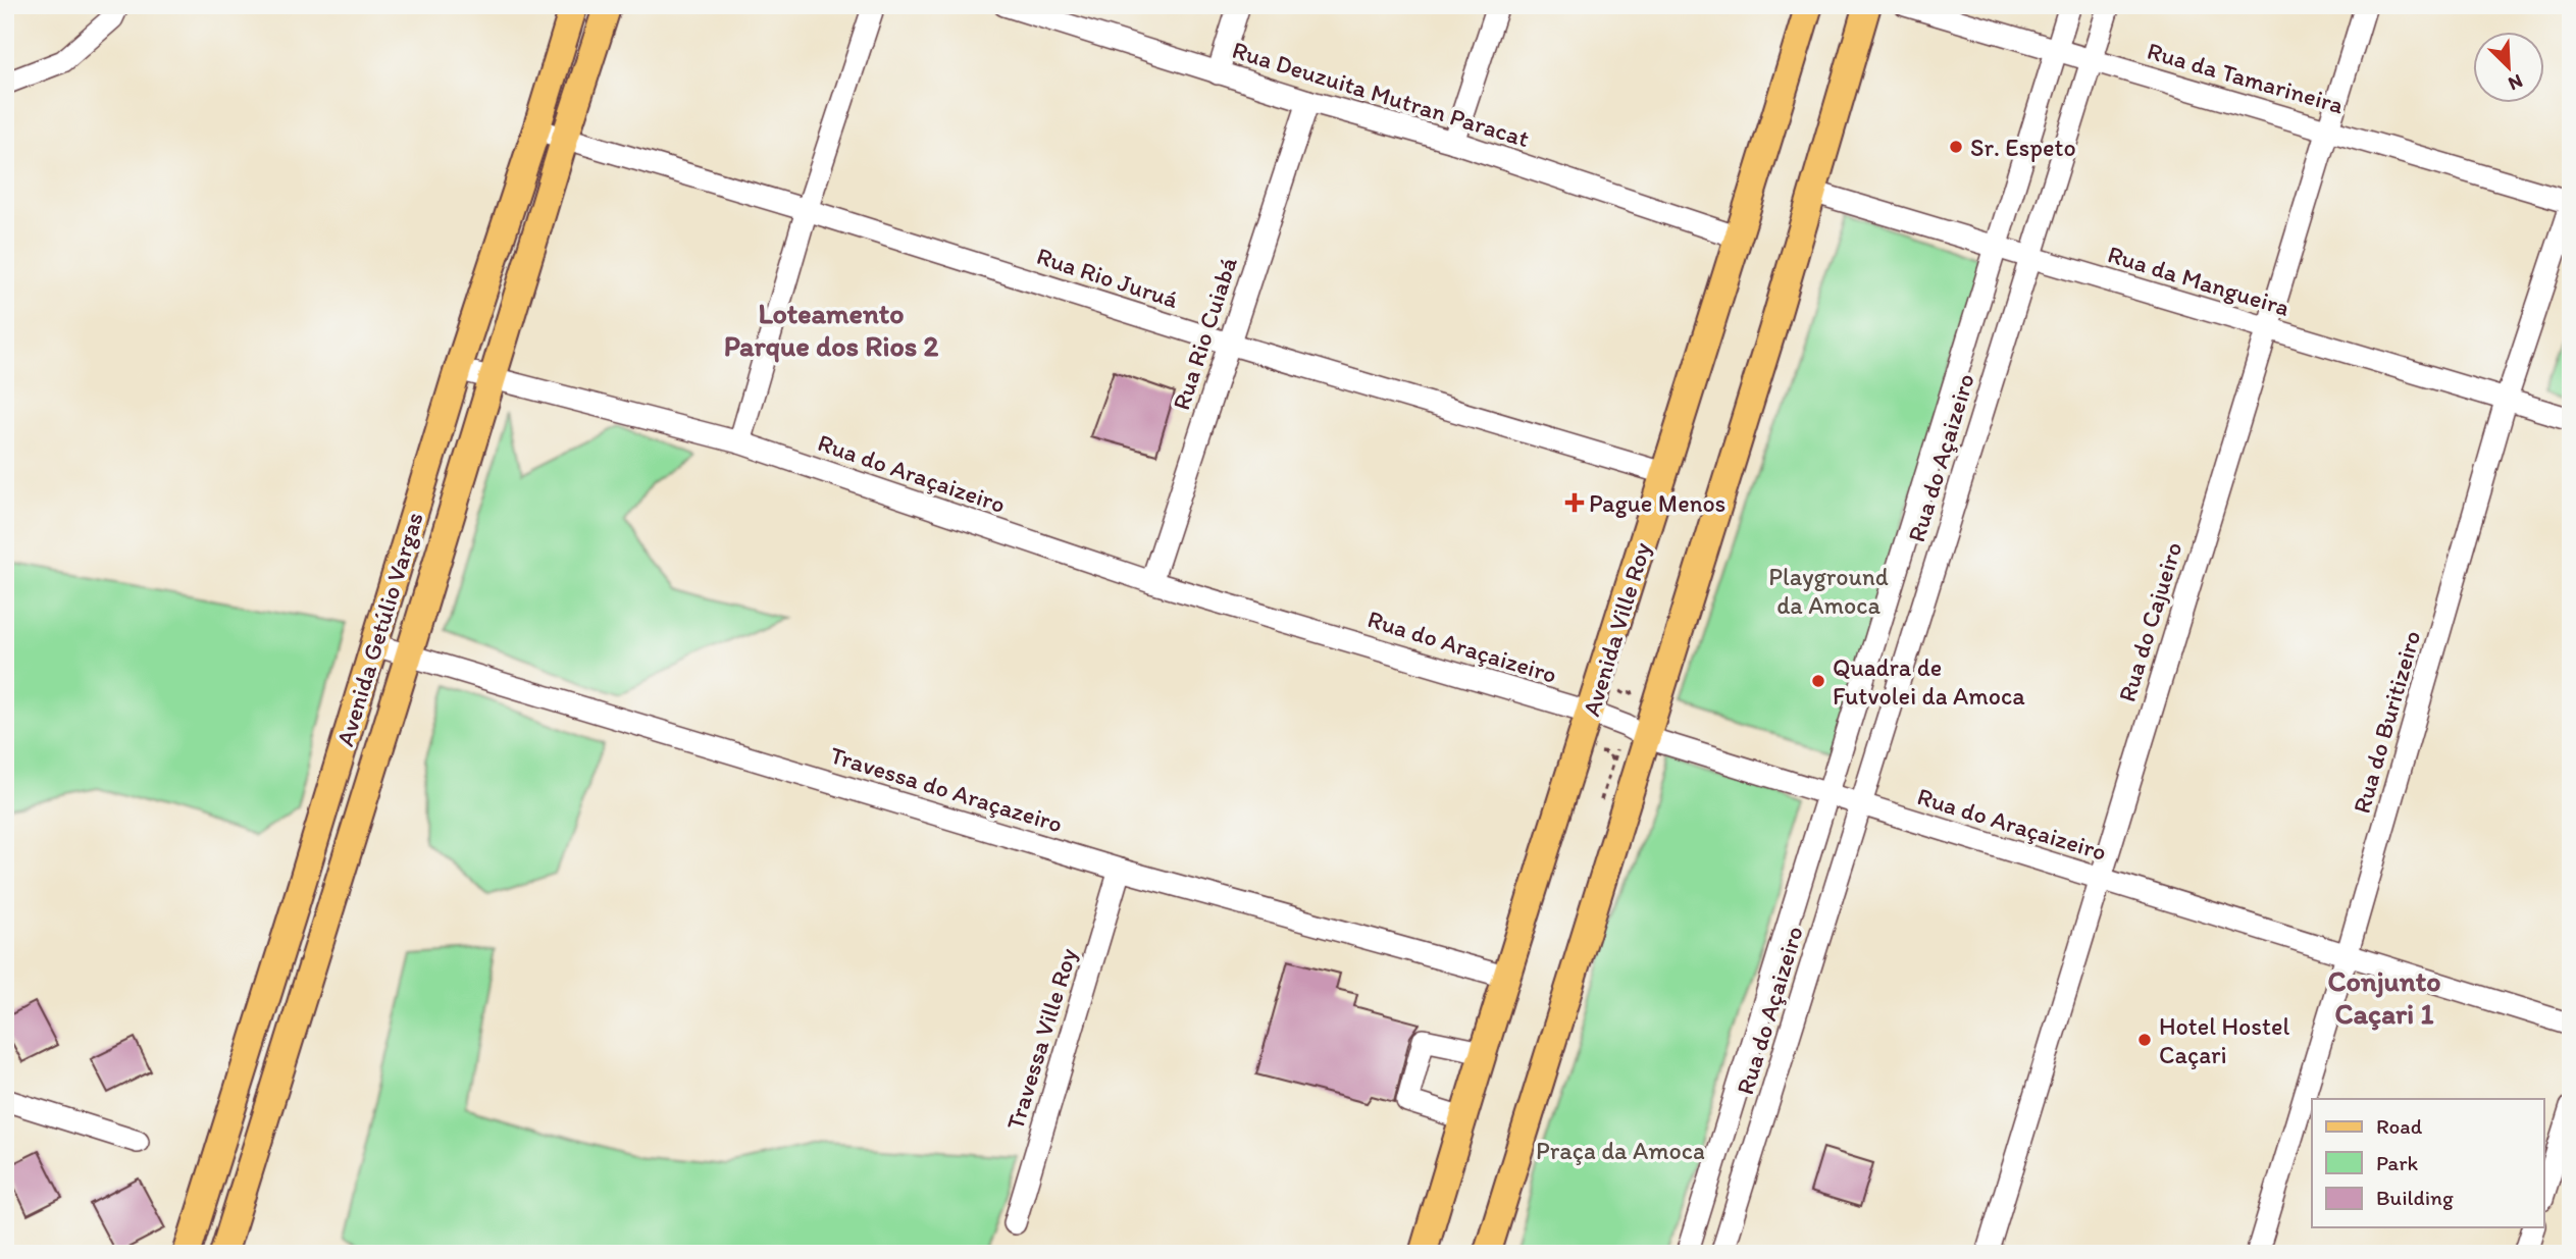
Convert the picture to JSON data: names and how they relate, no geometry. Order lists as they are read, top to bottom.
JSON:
{
  "streets": {
    "main road": ["Avenida Getúlio Vargas", "Avenida Ville Roy"],
    "street": [
      "Rua da Tamarineira",
      "Rua Deuzuita Mutran Paracat",
      "Rua Rio Juruá",
      "Rua da Mangueira",
      "Rua Rio Cuiabá",
      "Rua do Açaizeiro",
      "Rua do Araçaizeiro",
      "Rua do Cajueiro",
      "Rua do Buritizeiro",
      "Travessa do Araçazeiro",
      "Travessa Ville Roy"
    ]
  },
  "crossings": [
    ["Rua da Tamarineira", "Rua do Açaizeiro"],
    ["Rua da Tamarineira", "Rua do Cajueiro"],
    ["Rua da Tamarineira", "Rua do Buritizeiro"],
    ["Rua Deuzuita Mutran Paracat", "Rua Rio Cuiabá"],
    ["Rua Deuzuita Mutran Paracat", "Avenida Ville Roy"],
    ["Rua Rio Juruá", "Rua Rio Cuiabá"],
    ["Rua Rio Juruá", "Avenida Getúlio Vargas"],
    ["Rua Rio Juruá", "Avenida Ville Roy"],
    ["Rua da Mangueira", "Rua do Açaizeiro"],
    ["Rua da Mangueira", "Rua do Cajueiro"],
    ["Rua da Mangueira", "Rua do Buritizeiro"],
    ["Rua Rio Cuiabá", "Rua do Araçaizeiro"],
    ["Rua do Açaizeiro", "Rua do Araçaizeiro"],
    ["Rua do Araçaizeiro", "Rua do Cajueiro"],
    ["Rua do Araçaizeiro", "Avenida Getúlio Vargas"],
    ["Rua do Araçaizeiro", "Avenida Ville Roy"],
    ["Rua do Araçaizeiro", "Rua do Buritizeiro"],
    ["Avenida Getúlio Vargas", "Travessa do Araçazeiro"],
    ["Avenida Ville Roy", "Travessa do Araçazeiro"],
    ["Travessa do Araçazeiro", "Travessa Ville Roy"]
  ],
  "districts": ["Loteamento Parque dos Rios 2", "Conjunto Caçari 1"],
  "parks": ["Playground da Amoca", "Praça da Amoca"],
  "places": {
    "other": ["Sr. Espeto", "Quadra de Futvolei da Amoca", "Hotel Hostel Caçari"],
    "health": ["Pague Menos"]
  },
  "legend": ["Road", "Park", "Building"],
  "north": "bottom right"
}
